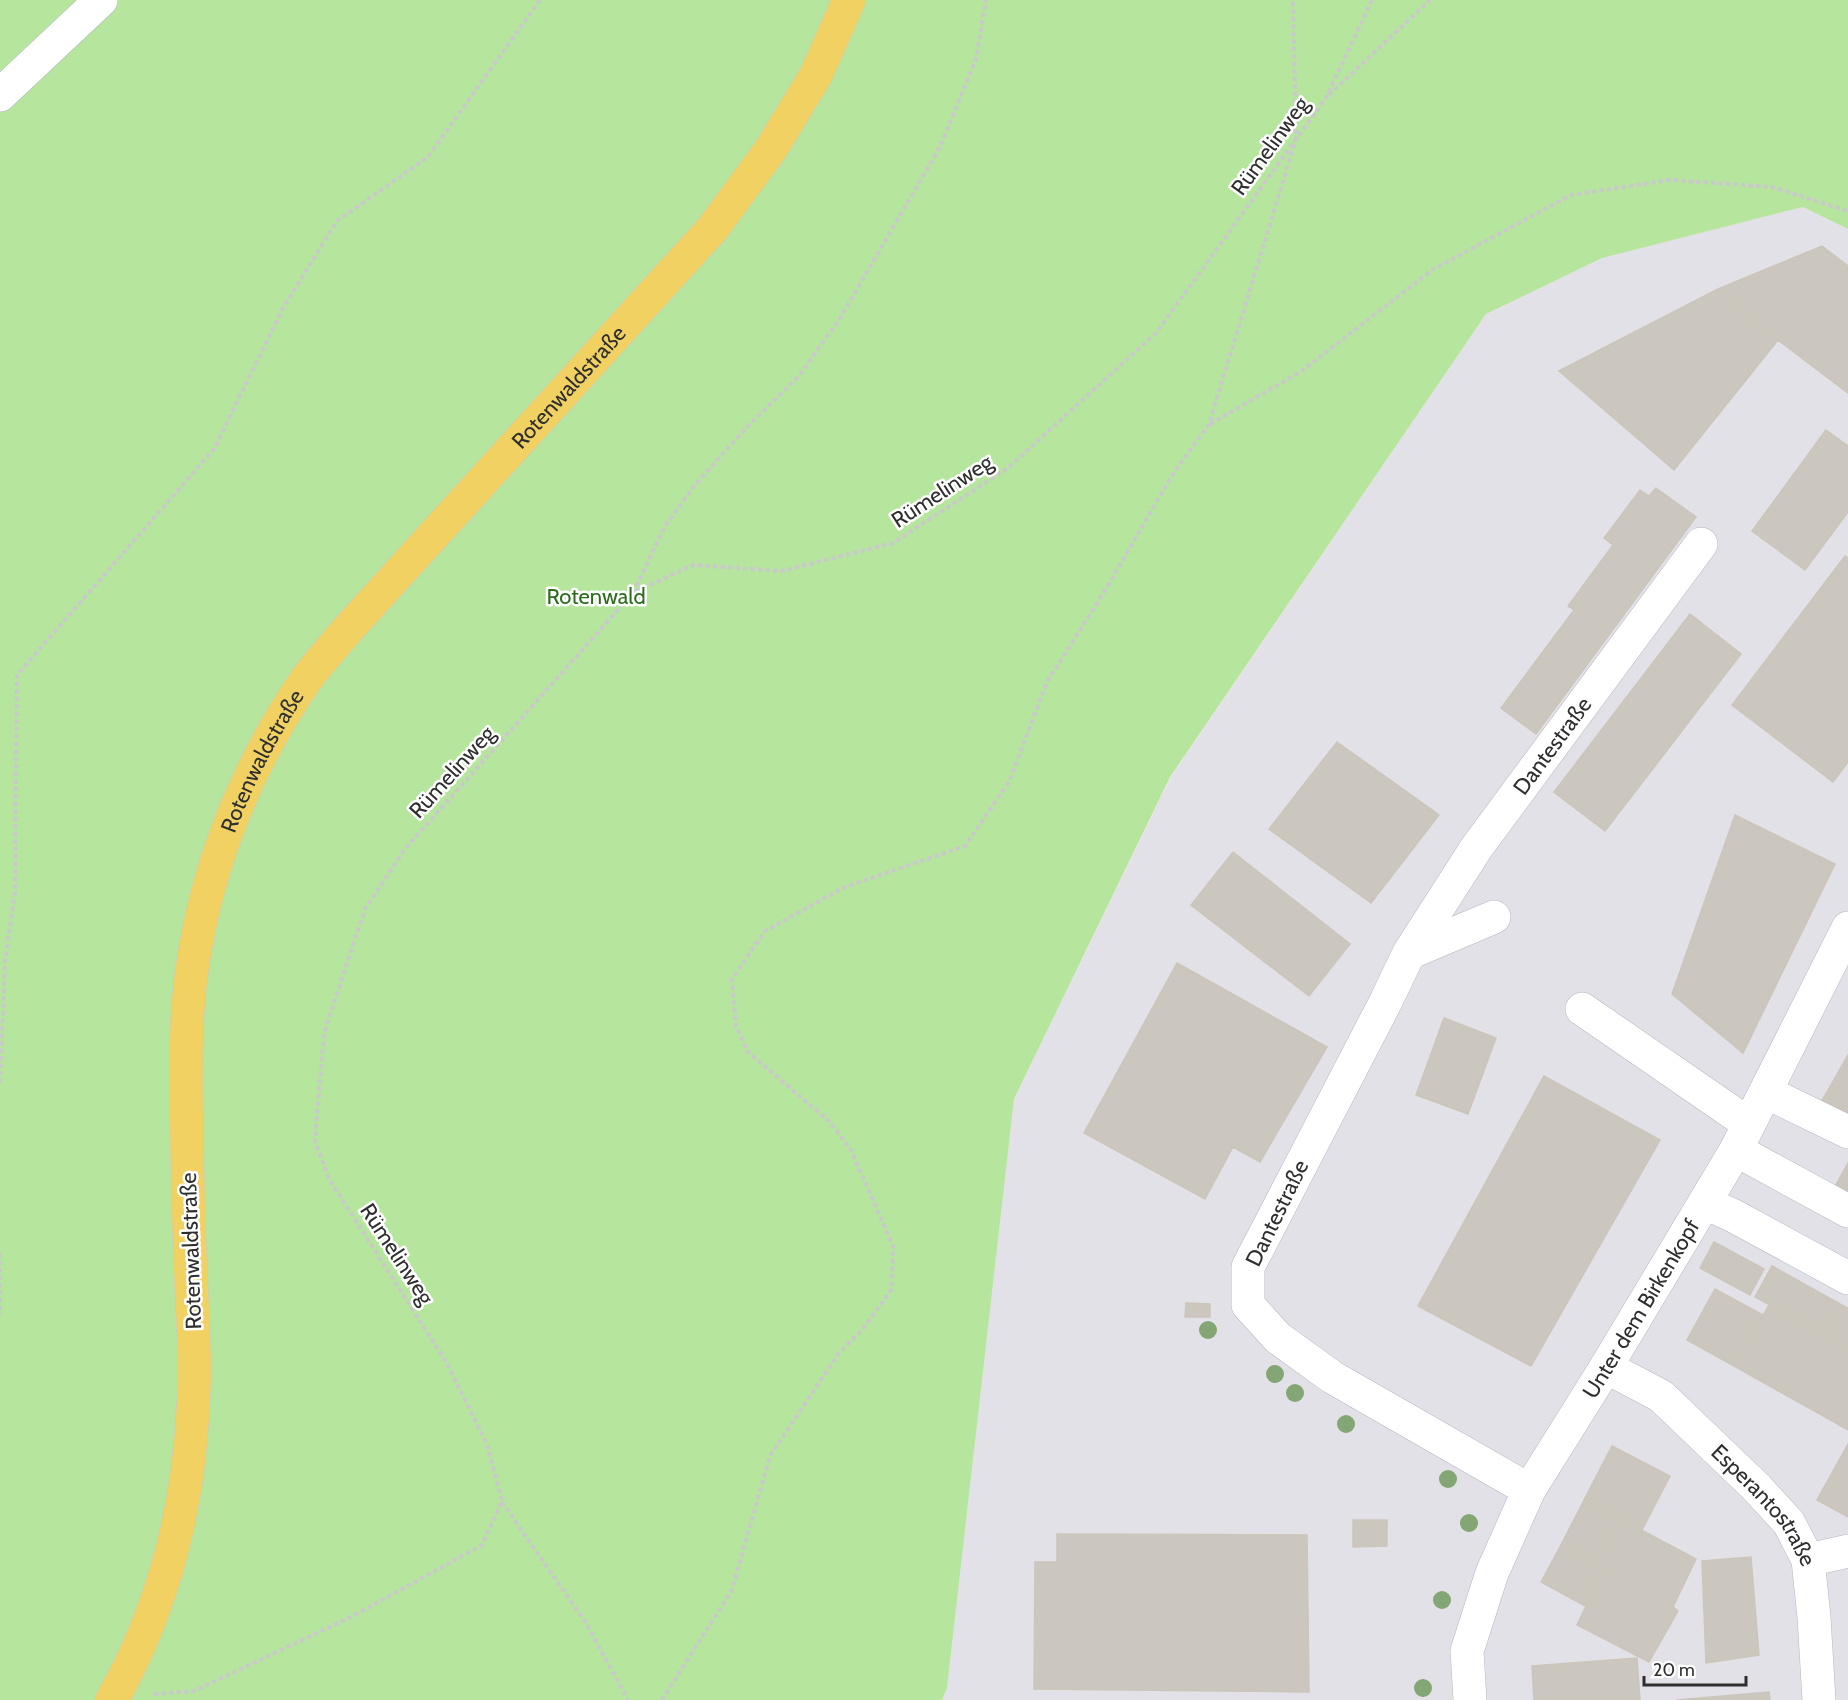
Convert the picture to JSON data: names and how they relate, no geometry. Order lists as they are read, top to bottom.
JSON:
{
  "streets": {
    "main road": ["Rotenwaldstraße"],
    "street": ["Dantestraße", "Unter dem Birkenkopf", "Esperantostraße"],
    "path": ["Rümelinweg"]
  },
  "crossings": [
    ["Dantestraße", "Unter dem Birkenkopf"],
    ["Unter dem Birkenkopf", "Esperantostraße"]
  ],
  "parks": ["Rotenwald"],
  "scale_bar": "20 m"
}
